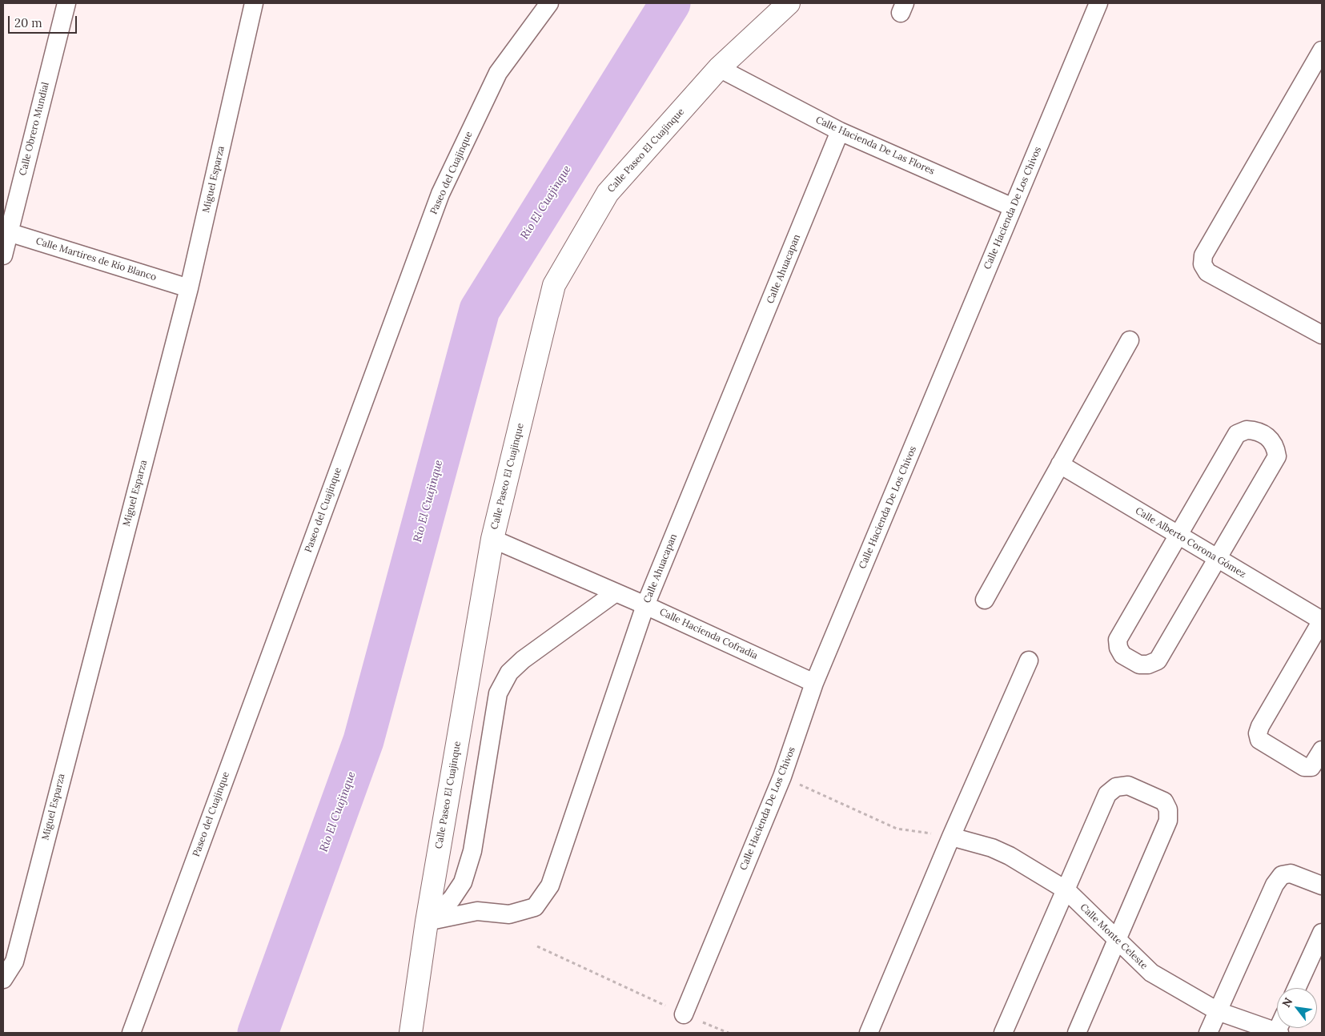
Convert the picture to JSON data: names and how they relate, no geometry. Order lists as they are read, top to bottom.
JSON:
{
  "streets": {
    "street": [
      "Calle Obrero Mundial",
      "Calle Hacienda De Las Flores",
      "Calle Paseo El Cuajinque",
      "Paseo del Cuajinque",
      "Miguel Esparza",
      "Calle Hacienda De Los Chivos",
      "Calle Martires de Río Blanco",
      "Calle Ahuacapan",
      "Calle Alberto Corona Gómez",
      "Calle Hacienda Cofradia",
      "Calle Monte Celeste"
    ]
  },
  "crossings": [
    ["Calle Obrero Mundial", "Calle Martires de Río Blanco"],
    ["Calle Hacienda De Las Flores", "Calle Paseo El Cuajinque"],
    ["Calle Hacienda De Las Flores", "Calle Hacienda De Los Chivos"],
    ["Calle Hacienda De Las Flores", "Calle Ahuacapan"],
    ["Calle Paseo El Cuajinque", "Calle Ahuacapan"],
    ["Calle Paseo El Cuajinque", "Calle Hacienda Cofradia"],
    ["Miguel Esparza", "Calle Martires de Río Blanco"],
    ["Calle Hacienda De Los Chivos", "Calle Hacienda Cofradia"],
    ["Calle Ahuacapan", "Calle Hacienda Cofradia"]
  ],
  "water": ["Río El Cuajinque"],
  "scale_bar": "20 m",
  "north": "top left"
}
